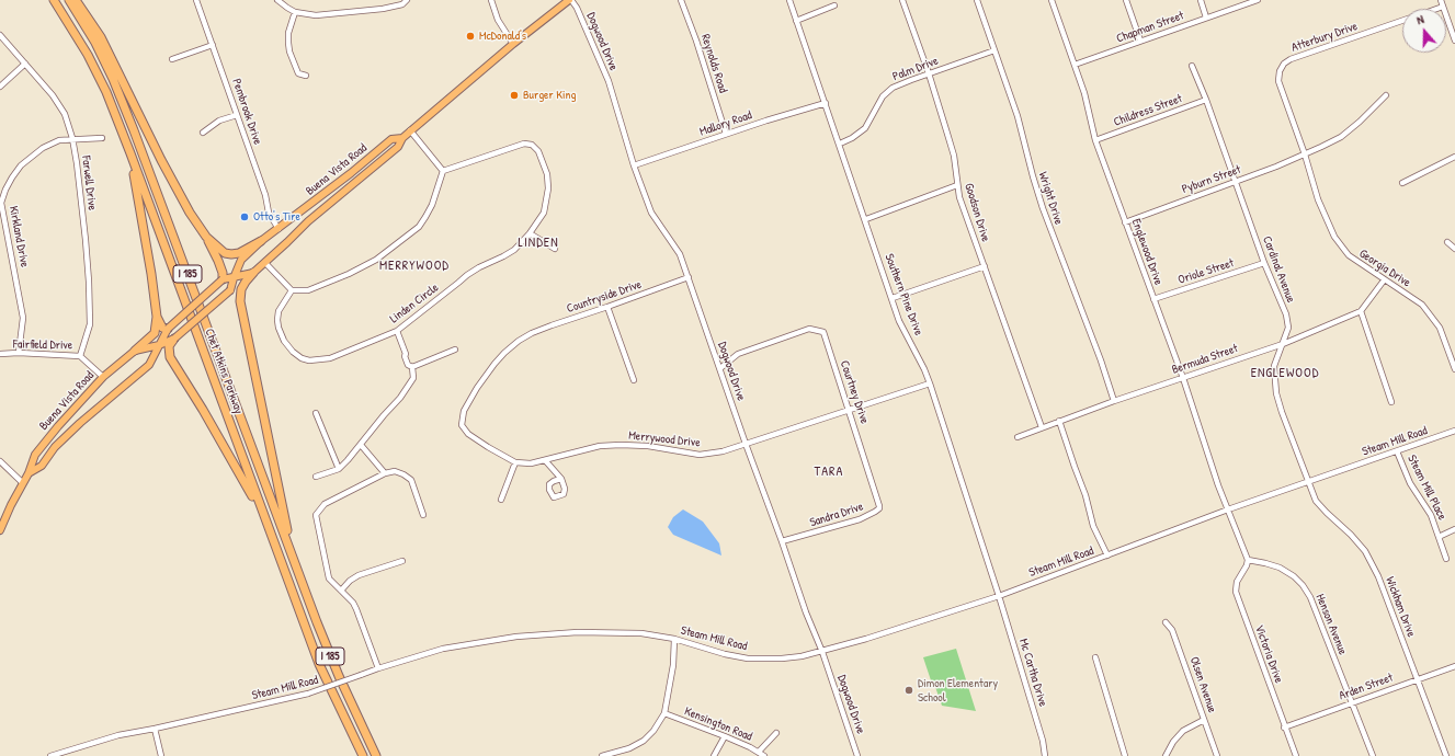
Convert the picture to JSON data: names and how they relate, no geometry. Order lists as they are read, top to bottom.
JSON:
{
  "streets": {
    "highway": ["I 185", "Chet Atkins Parkway"],
    "main road": ["Buena Vista Road"],
    "street": [
      "Chapman Street",
      "Atterbury Drive",
      "Dogwood Drive",
      "Reynolds Road",
      "Palm Drive",
      "Childress Street",
      "Pembrook Drive",
      "Mallory Road",
      "Pyburn Street",
      "Farwell Drive",
      "Wright Drive",
      "Goodson Drive",
      "Kirkland Drive",
      "Englewood Drive",
      "Georgia Drive",
      "Cardinal Avenue",
      "Oriole Street",
      "Southern Pine Drive",
      "Countryside Drive",
      "Linden Circle",
      "Fairfield Drive",
      "Bermuda Street",
      "Courtney Drive",
      "Merrywood Drive",
      "Steam Mill Road",
      "Steam Mill Place",
      "Sandra Drive",
      "Wickham Drive",
      "Henson Avenue",
      "Victoria Drive",
      "Mc Cartha Drive",
      "Olsen Avenue",
      "Arden Street",
      "Kensington Road"
    ]
  },
  "crossings": [
    ["Chapman Street", "Englewood Drive"],
    ["Atterbury Drive", "Georgia Drive"],
    ["Dogwood Drive", "Mallory Road"],
    ["Dogwood Drive", "Buena Vista Road"],
    ["Dogwood Drive", "Countryside Drive"],
    ["Dogwood Drive", "Courtney Drive"],
    ["Dogwood Drive", "Merrywood Drive"],
    ["Dogwood Drive", "Steam Mill Road"],
    ["Dogwood Drive", "Sandra Drive"],
    ["Reynolds Road", "Mallory Road"],
    ["Palm Drive", "Wright Drive"],
    ["Palm Drive", "Goodson Drive"],
    ["Palm Drive", "Southern Pine Drive"],
    ["Childress Street", "Englewood Drive"],
    ["Childress Street", "Cardinal Avenue"],
    ["Pembrook Drive", "Buena Vista Road"],
    ["Mallory Road", "Southern Pine Drive"],
    ["Buena Vista Road", "Fairfield Drive"],
    ["Pyburn Street", "Englewood Drive"],
    ["Pyburn Street", "Georgia Drive"],
    ["Pyburn Street", "Cardinal Avenue"],
    ["Farwell Drive", "Kirkland Drive"],
    ["Farwell Drive", "Fairfield Drive"],
    ["Wright Drive", "Bermuda Street"],
    ["Goodson Drive", "Bermuda Street"],
    ["Kirkland Drive", "Fairfield Drive"],
    ["Englewood Drive", "Oriole Street"],
    ["Englewood Drive", "Bermuda Street"],
    ["Englewood Drive", "Steam Mill Road"],
    ["Cardinal Avenue", "Oriole Street"],
    ["Cardinal Avenue", "Bermuda Street"],
    ["Cardinal Avenue", "Steam Mill Road"],
    ["Cardinal Avenue", "Wickham Drive"],
    ["Southern Pine Drive", "Merrywood Drive"],
    ["Southern Pine Drive", "Steam Mill Road"],
    ["Southern Pine Drive", "Mc Cartha Drive"],
    ["Countryside Drive", "Merrywood Drive"],
    ["Courtney Drive", "Merrywood Drive"],
    ["Courtney Drive", "Sandra Drive"],
    ["Steam Mill Road", "Steam Mill Place"],
    ["Steam Mill Road", "Wickham Drive"],
    ["Steam Mill Road", "Mc Cartha Drive"],
    ["Wickham Drive", "Arden Street"],
    ["Henson Avenue", "Victoria Drive"],
    ["Henson Avenue", "Arden Street"],
    ["Victoria Drive", "Arden Street"]
  ],
  "districts": [
    "LINDEN",
    "MERRYWOOD",
    "ENGLEWOOD",
    "TARA"
  ],
  "places": [
    "McDonald's",
    "Burger King",
    "Otto's Tire",
    "Dimon Elementary School"
  ],
  "north": "top"
}
